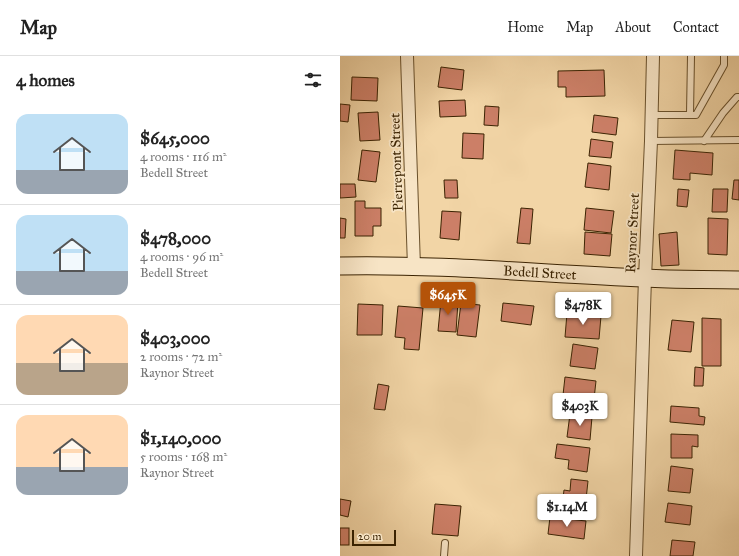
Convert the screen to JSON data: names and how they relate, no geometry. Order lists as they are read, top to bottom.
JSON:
{
  "streets": {
    "street": ["Pierrepont Street", "Raynor Street", "Bedell Street"]
  },
  "crossings": [
    ["Pierrepont Street", "Bedell Street"],
    ["Raynor Street", "Bedell Street"]
  ],
  "scale_bar": "20 m",
  "page": {
    "header": "Map",
    "nav": [
      "Home",
      "Map",
      "About",
      "Contact"
    ],
    "heading": "4 homes",
    "list": [
      {
        "name": "$645,000",
        "note": "4 rooms · 116 m² · Bedell Street"
      },
      {
        "name": "$478,000",
        "note": "4 rooms · 96 m² · Bedell Street"
      },
      {
        "name": "$403,000",
        "note": "2 rooms · 72 m² · Raynor Street"
      },
      {
        "name": "$1,140,000",
        "note": "5 rooms · 168 m² · Raynor Street"
      }
    ],
    "price": [
      "$645K",
      "$478K",
      "$403K",
      "$1.14M"
    ],
    "scale": "20 m"
  }
}
